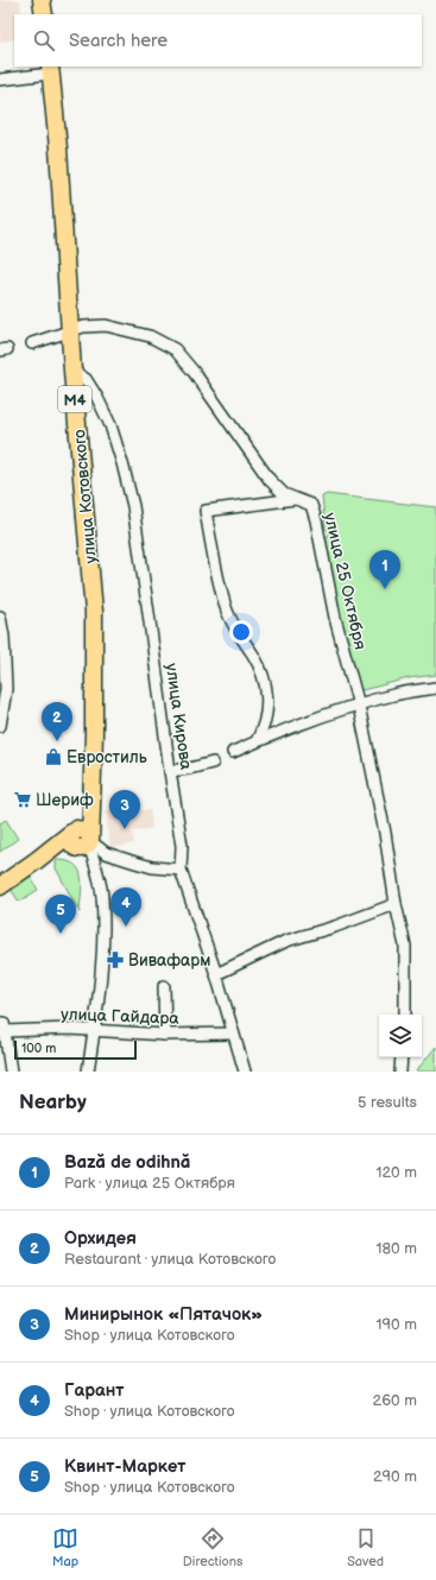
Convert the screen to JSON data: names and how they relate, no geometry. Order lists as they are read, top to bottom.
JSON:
{
  "streets": {
    "highway": ["M4", "улица Котовского"],
    "street": ["улица 25 Октября", "улица Кирова", "улица Гайдара"]
  },
  "crossings": [
    ["улица Котовского", "улица 25 Октября"],
    ["улица Котовского", "улица Кирова"],
    ["улица Кирова", "улица Гайдара"]
  ],
  "places": {
    "shop": ["Евростиль"],
    "supermarket": ["Шериф"],
    "pharmacy": ["Вивафарм"]
  },
  "scale_bar": "100 m",
  "page": {
    "search": "Search here",
    "pins": [
      "1",
      "2",
      "3",
      "4",
      "5"
    ],
    "scale": "100 m",
    "heading": ["Nearby", "5 results"],
    "list": [
      {
        "mark": "1",
        "name": "Bază de odihnă",
        "note": "Park · улица 25 Октября",
        "value": "120 m"
      },
      {
        "mark": "2",
        "name": "Орхидея",
        "note": "Restaurant · улица Котовского",
        "value": "180 m"
      },
      {
        "mark": "3",
        "name": "Минирынок «Пятачок»",
        "note": "Shop · улица Котовского",
        "value": "190 m"
      },
      {
        "mark": "4",
        "name": "Гарант",
        "note": "Shop · улица Котовского",
        "value": "260 m"
      },
      {
        "mark": "5",
        "name": "Квинт-Маркет",
        "note": "Shop · улица Котовского",
        "value": "290 m"
      }
    ],
    "nav": ["Map", "Directions", "Saved"]
  }
}
